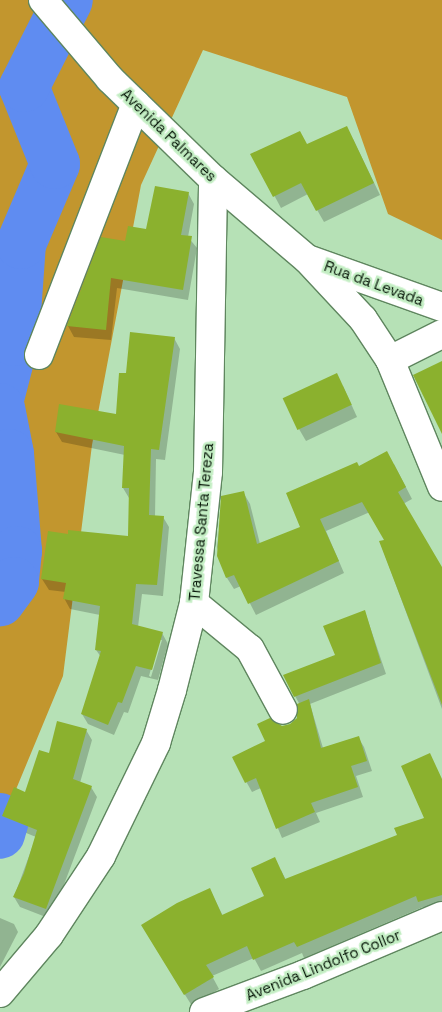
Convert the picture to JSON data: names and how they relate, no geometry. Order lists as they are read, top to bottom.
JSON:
{
  "streets": {
    "street": [
      "Avenida Palmares",
      "Rua da Levada",
      "Travessa Santa Tereza",
      "Avenida Lindolfo Collor"
    ]
  },
  "crossings": [
    ["Avenida Palmares", "Rua da Levada"],
    ["Avenida Palmares", "Travessa Santa Tereza"]
  ]
}
